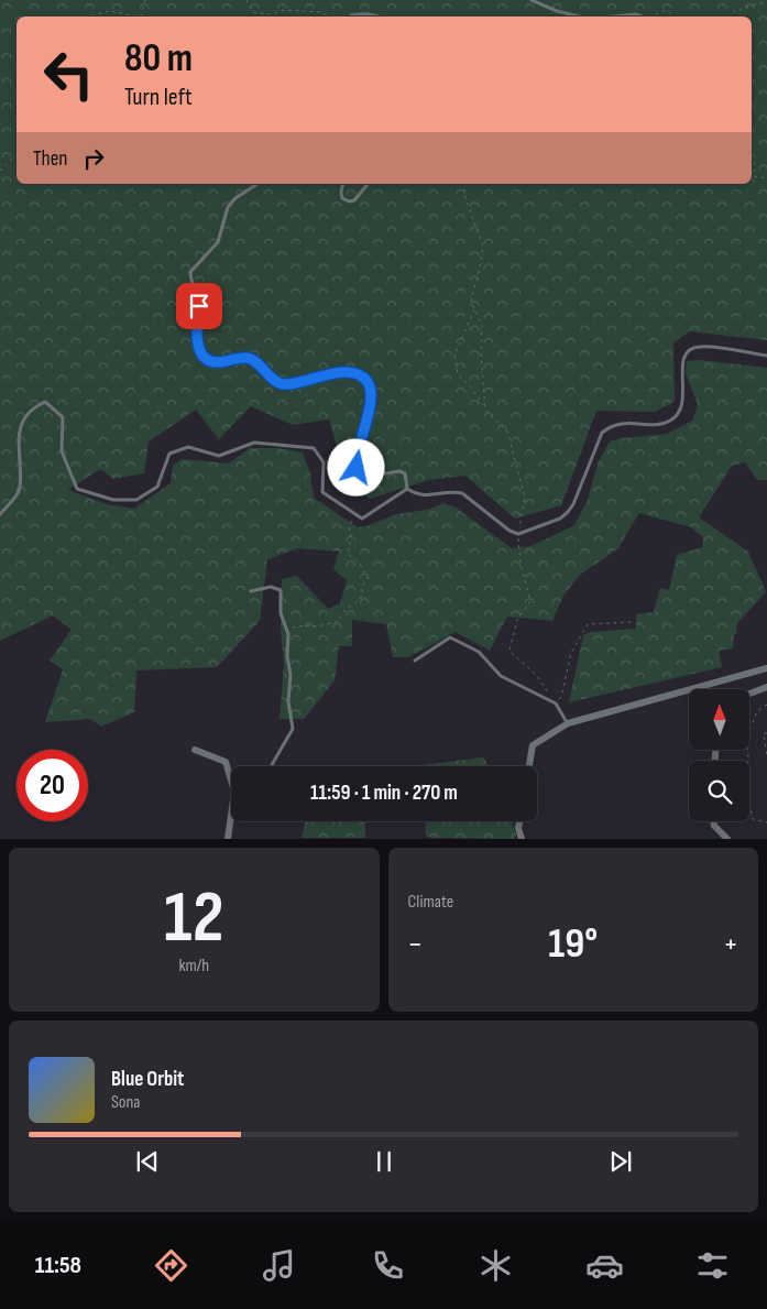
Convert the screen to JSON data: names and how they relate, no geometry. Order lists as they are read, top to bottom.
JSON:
{
  "north": "top",
  "page": {
    "turn": ["80 m", "Turn left"],
    "then": "Then",
    "limit": "20",
    "trip": "11:59 · 1 min · 270 m",
    "tile": [
      ["12", "km/h"],
      "Climate"
    ],
    "heat": ["−", "19°", "+"],
    "song": ["Blue Orbit", "Sona"],
    "tabs": "11:58"
  }
}
